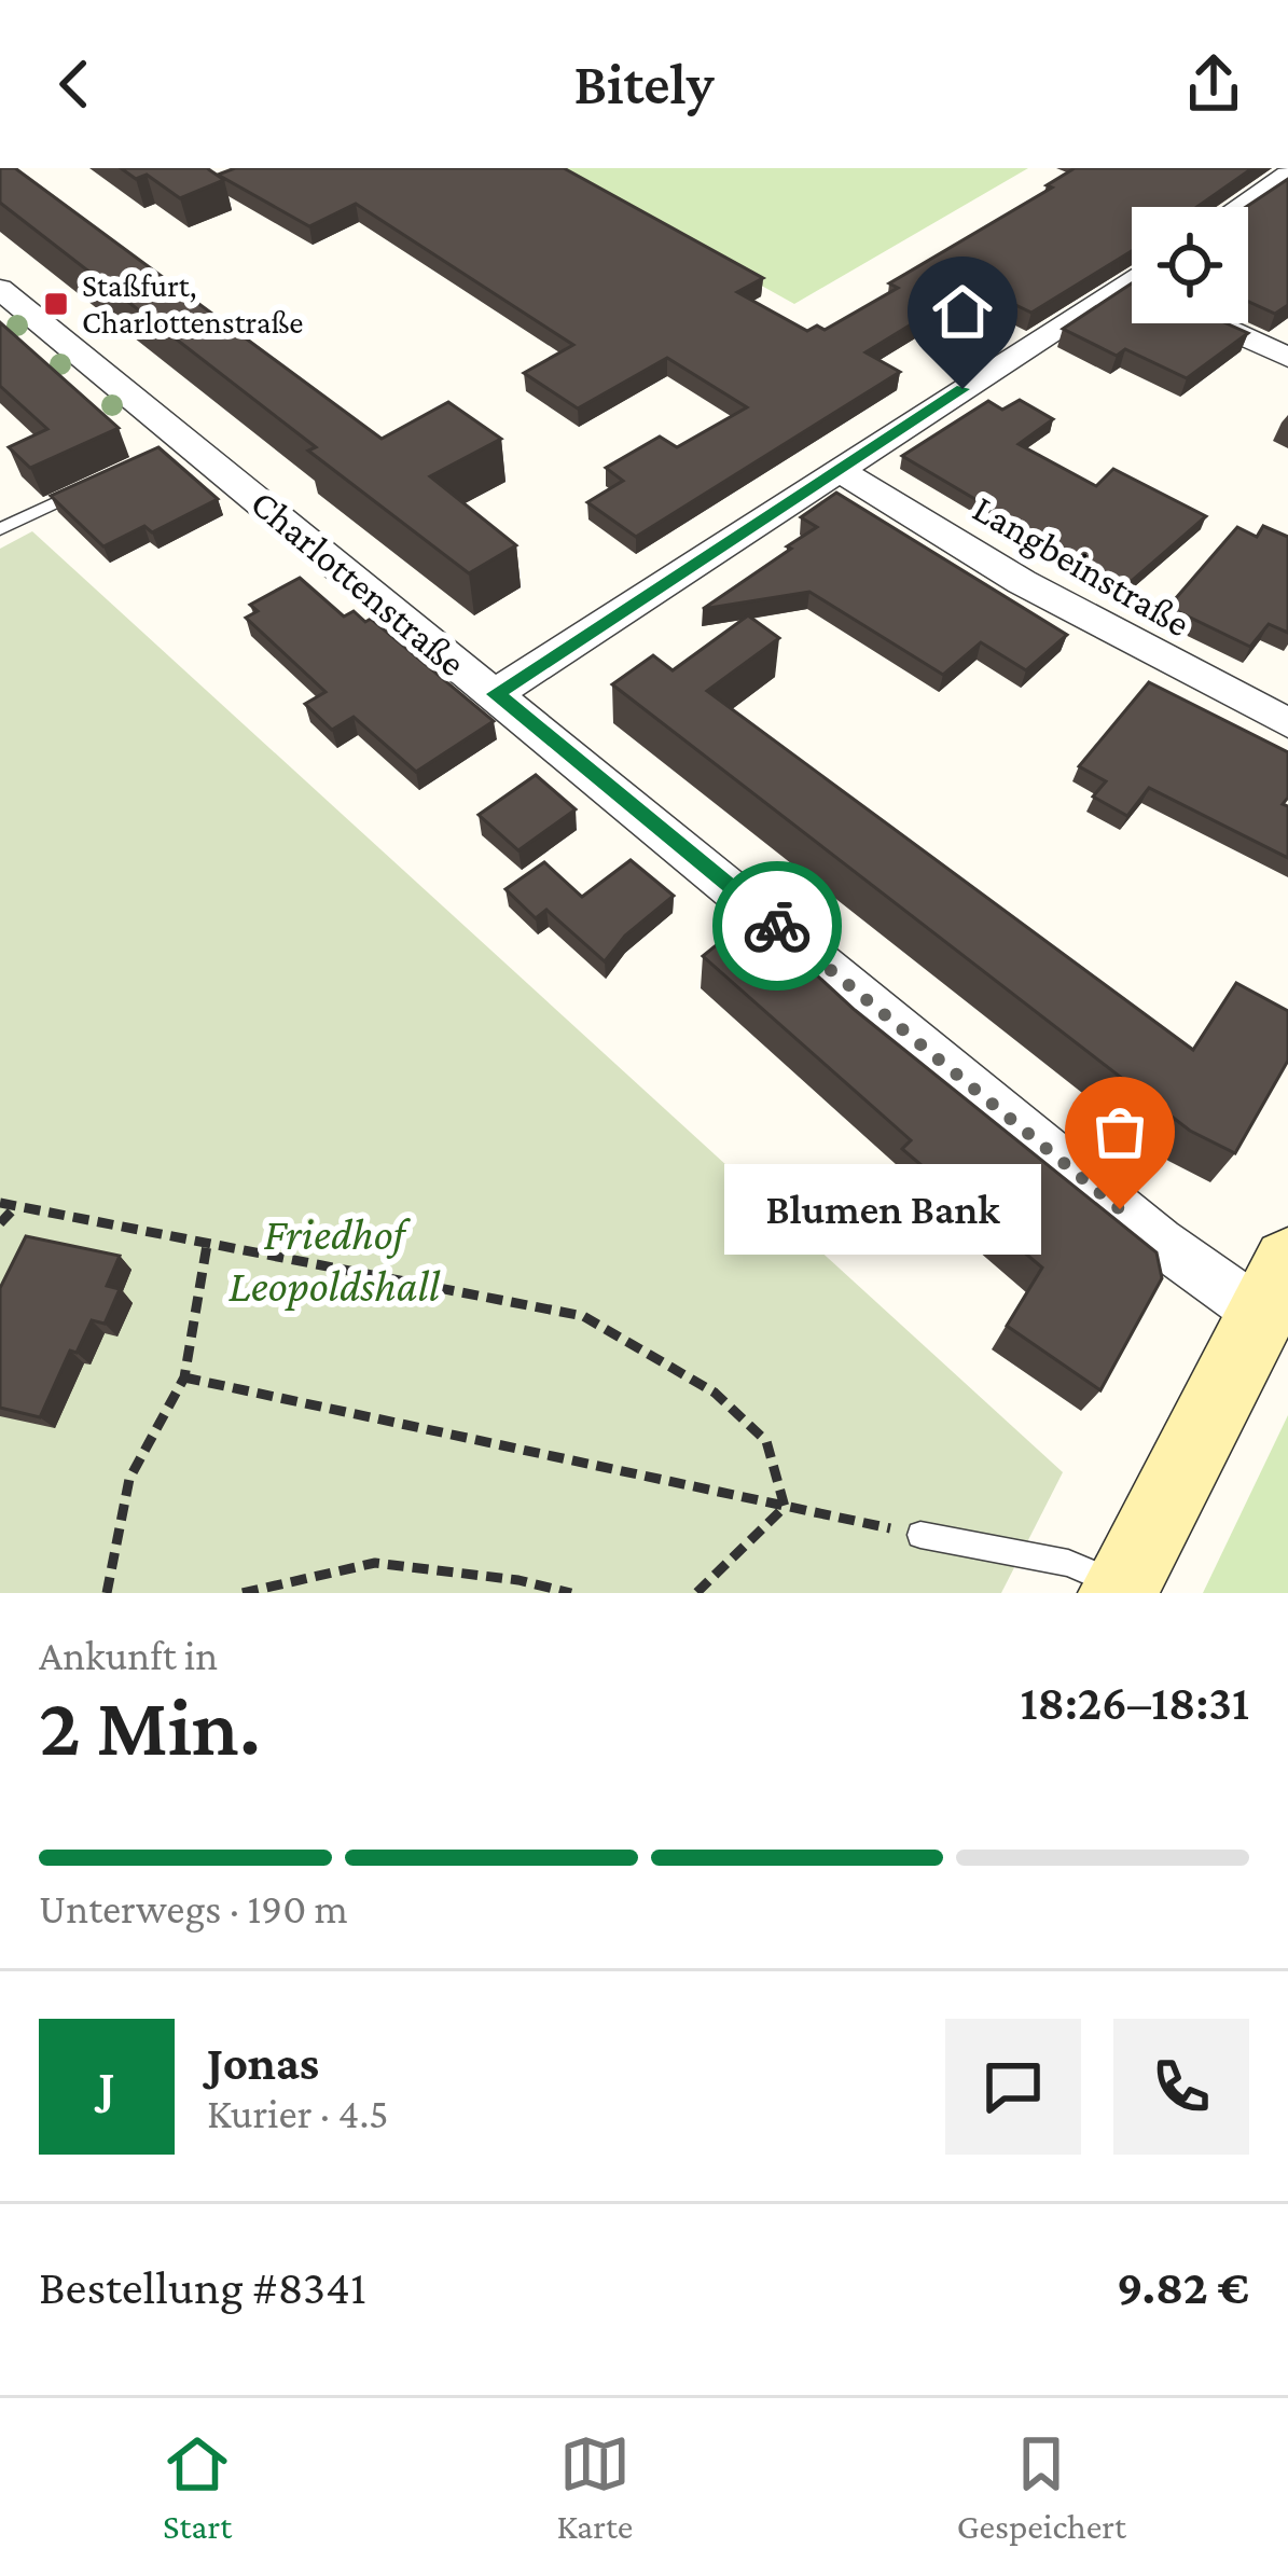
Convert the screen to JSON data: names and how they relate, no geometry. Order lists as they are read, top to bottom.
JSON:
{
  "streets": {
    "street": ["Langbeinstraße", "Charlottenstraße"]
  },
  "parks": ["Friedhof Leopoldshall"],
  "places": {
    "transit": ["Staßfurt, Charlottenstraße"],
    "other": ["Blumen Bank"]
  },
  "page": {
    "header": "Bitely",
    "bubble": "Blumen Bank",
    "heading": ["2 Min.", "Ankunft in", "18:26–18:31"],
    "panel": [
      "Jonas",
      "Kurier · 4.5",
      "Bestellung #8341",
      "9.82 €"
    ],
    "bar": "Unterwegs · 190 m",
    "round": "J",
    "tabs": ["Start", "Karte", "Gespeichert"]
  }
}
